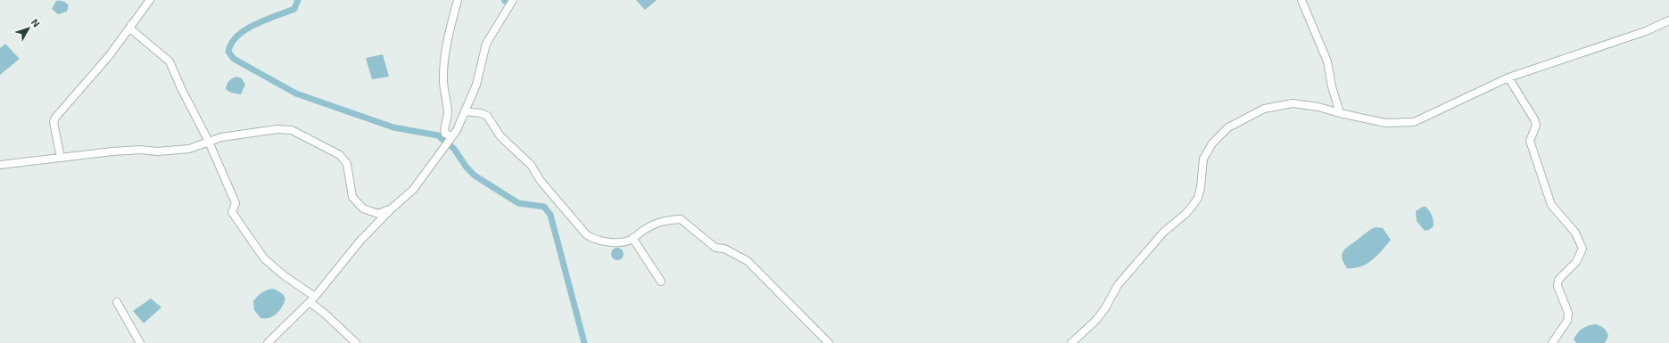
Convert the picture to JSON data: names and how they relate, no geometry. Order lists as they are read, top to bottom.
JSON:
{
  "north": "top right"
}
